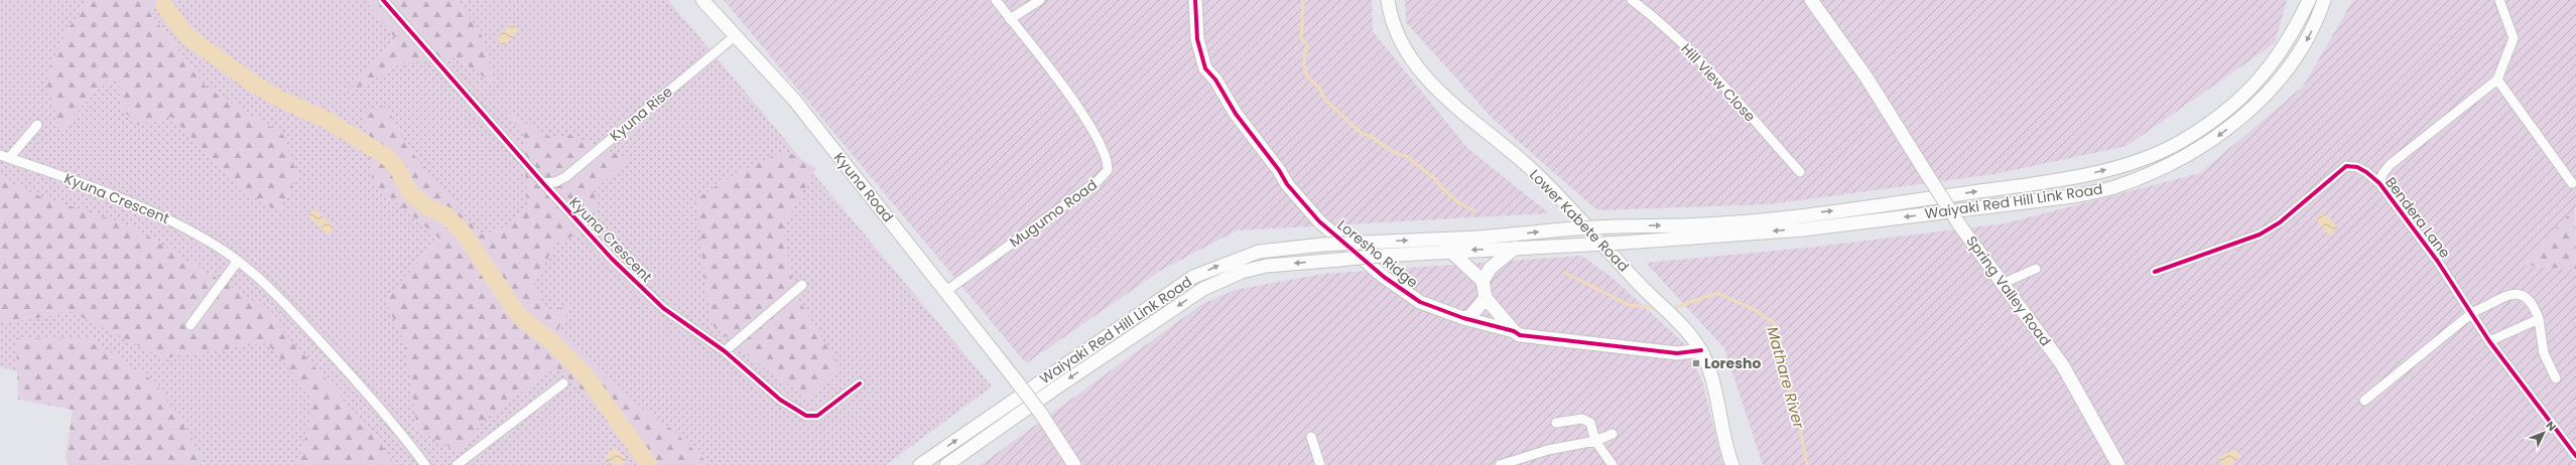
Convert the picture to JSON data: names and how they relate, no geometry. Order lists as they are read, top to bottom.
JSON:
{
  "streets": {
    "main road": [
      "Kyuna Road",
      "Waiyaki Red Hill Link Road",
      "Lower Kabete Road",
      "Loresho Ridge",
      "Spring Valley Road"
    ],
    "street": [
      "Hill View Close",
      "Kyuna Rise",
      "Kyuna Crescent",
      "Mugumo Road",
      "Bendera Lane"
    ]
  },
  "crossings": [
    ["Kyuna Rise", "Kyuna Road"],
    ["Kyuna Rise", "Kyuna Crescent"],
    ["Kyuna Road", "Mugumo Road"],
    ["Lower Kabete Road", "Loresho Ridge"]
  ],
  "water": ["Mathare River"],
  "places": {
    "transit": ["Loresho"]
  },
  "north": "top right"
}
